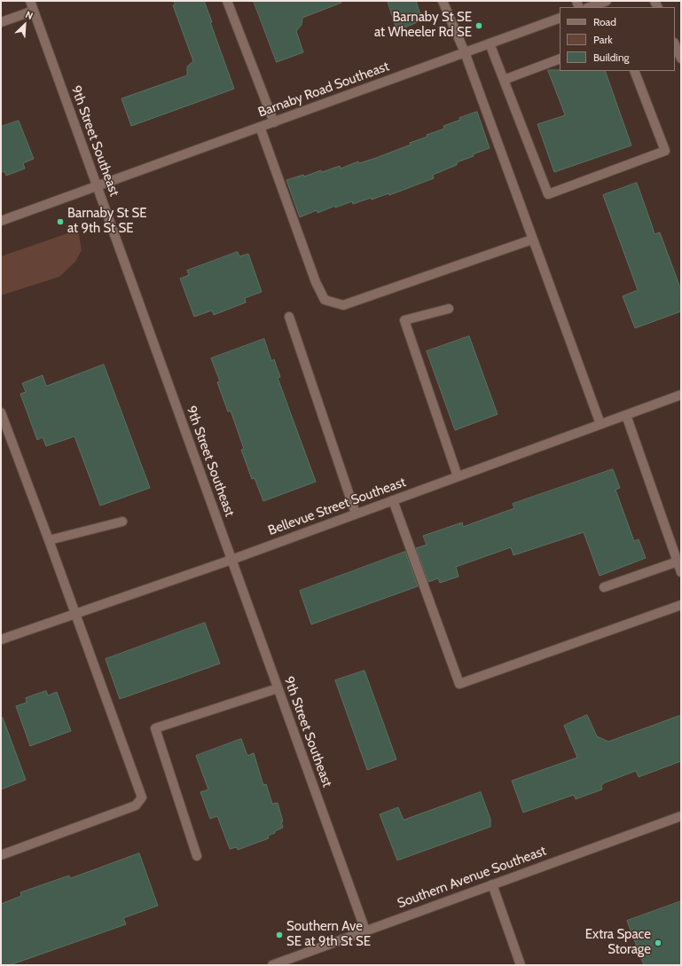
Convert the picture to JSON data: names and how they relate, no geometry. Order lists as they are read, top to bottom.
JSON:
{
  "streets": {
    "street": [
      "Barnaby Road Southeast",
      "9th Street Southeast",
      "Bellevue Street Southeast",
      "Southern Avenue Southeast"
    ]
  },
  "crossings": [
    ["Barnaby Road Southeast", "9th Street Southeast"],
    ["9th Street Southeast", "Bellevue Street Southeast"],
    ["9th Street Southeast", "Southern Avenue Southeast"]
  ],
  "places": [
    "Barnaby St SE at Wheeler Rd SE",
    "Barnaby St SE at 9th St SE",
    "Southern Ave SE at 9th St SE",
    "Extra Space Storage"
  ],
  "legend": ["Road", "Park", "Building"],
  "north": "top right"
}
